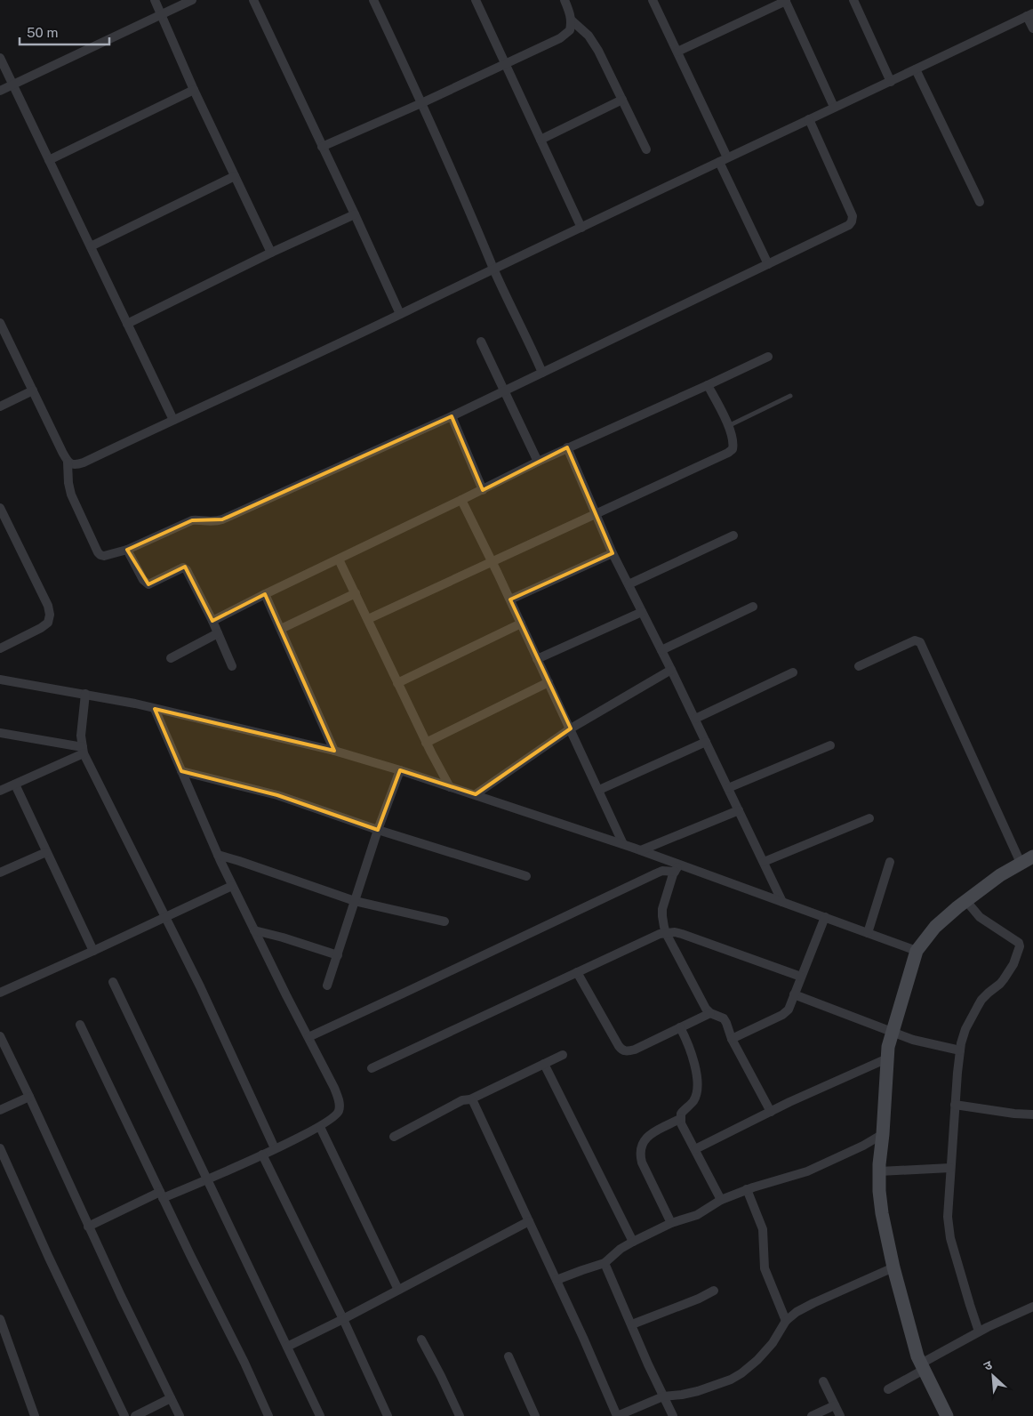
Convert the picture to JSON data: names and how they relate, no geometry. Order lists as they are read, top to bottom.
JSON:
{
  "scale_bar": "50 m",
  "north": "top left"
}
